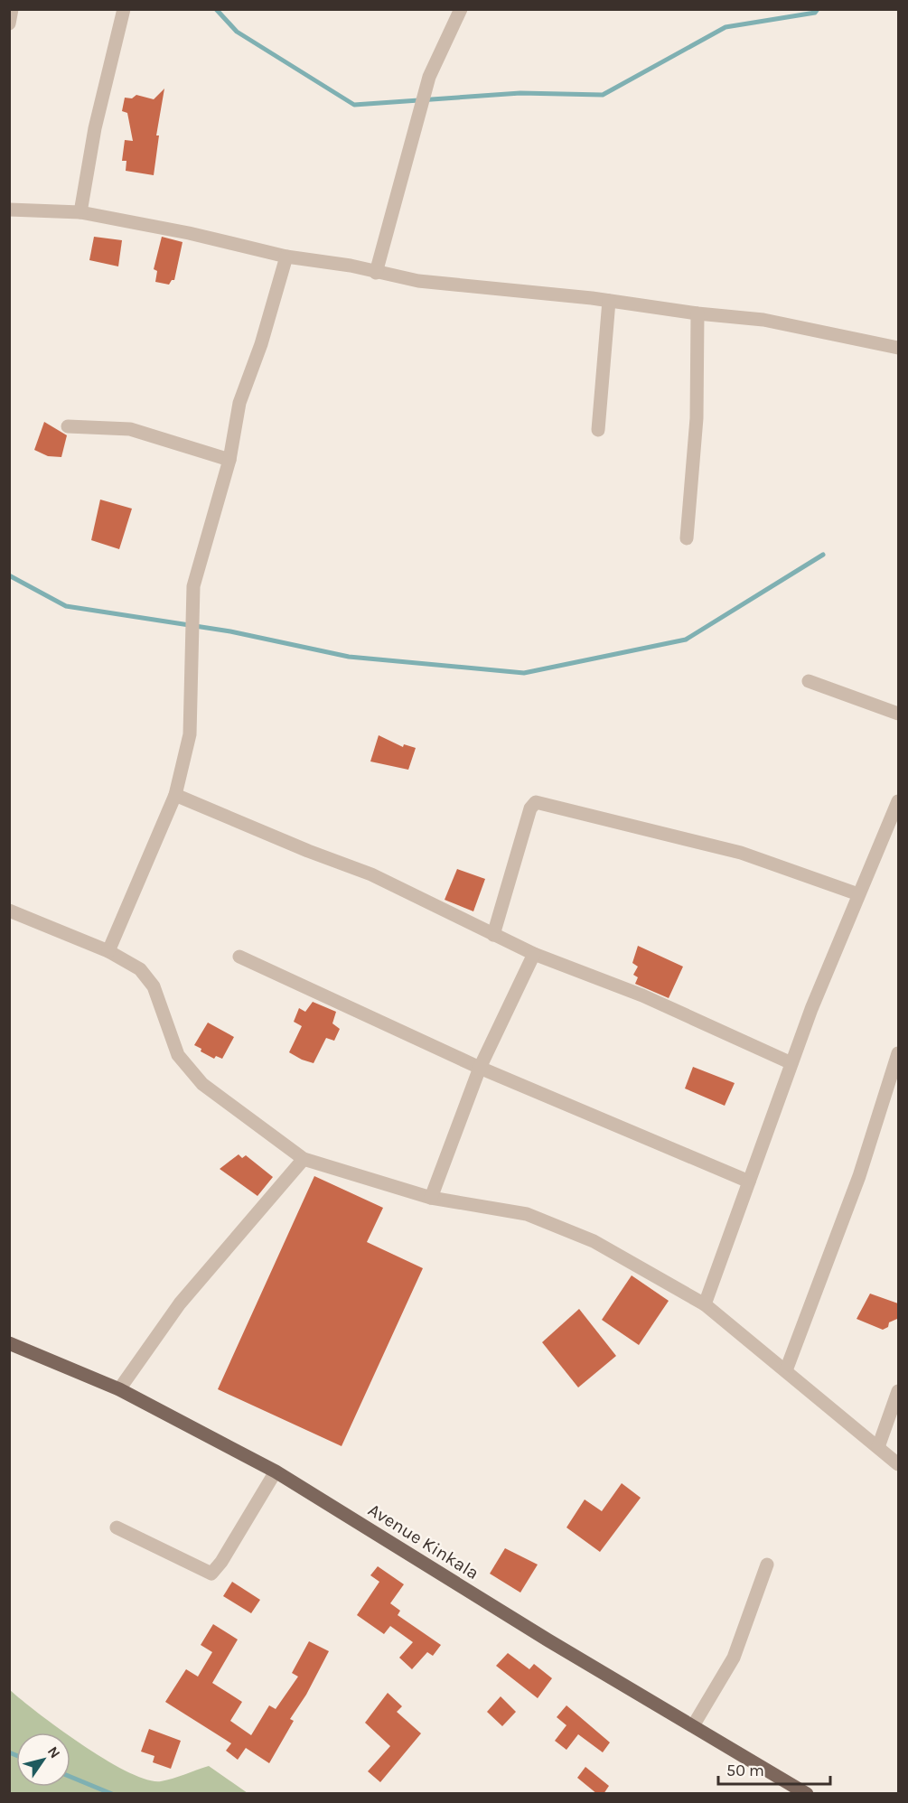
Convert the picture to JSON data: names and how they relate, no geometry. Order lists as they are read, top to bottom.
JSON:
{
  "streets": {
    "main road": ["Avenue Kinkala"]
  },
  "scale_bar": "50 m",
  "north": "top right"
}
